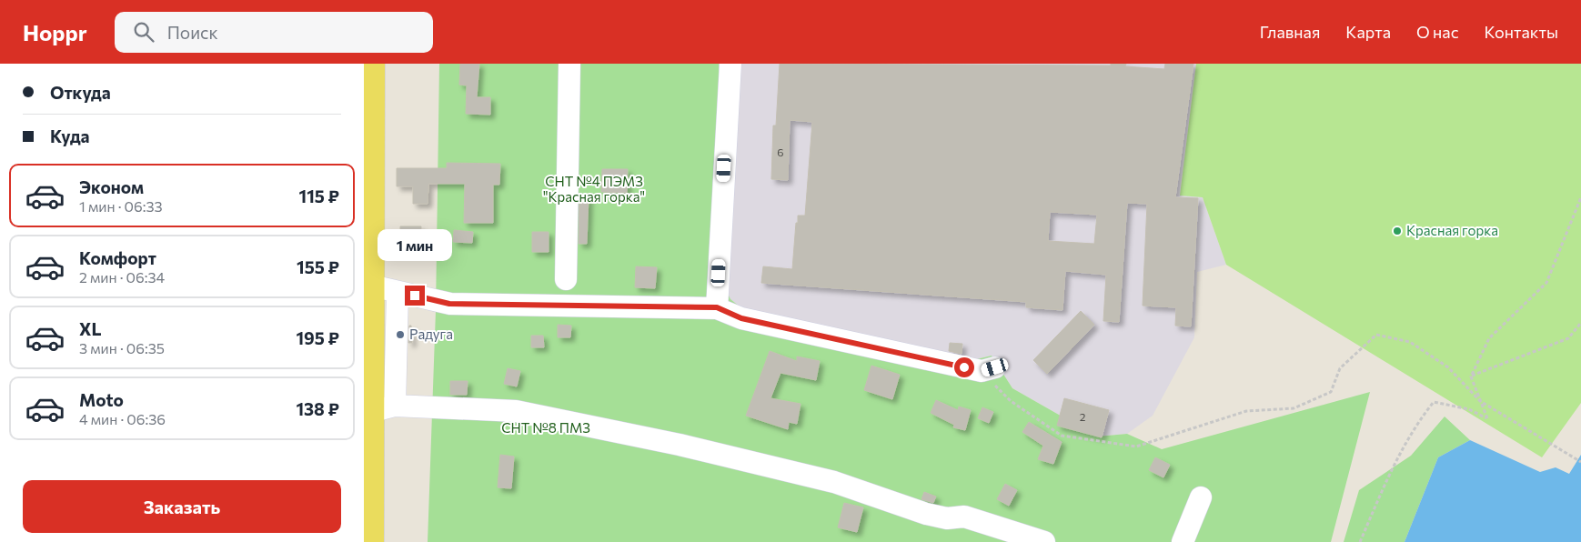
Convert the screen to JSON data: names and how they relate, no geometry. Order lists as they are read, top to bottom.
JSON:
{
  "parks": ["СНТ №4 ПЭМЗ \"Красная горка\"", "СНТ №8 ПМЗ"],
  "places": ["Красная горка", "Радуга"],
  "house_numbers": ["6", "2"],
  "page": {
    "header": "Hoppr",
    "search": "Поиск",
    "nav": [
      "Главная",
      "Карта",
      "О нас",
      "Контакты"
    ],
    "banner": ["Откуда", "Куда"],
    "list": [
      {
        "name": "Эконом",
        "note": "1 мин · 06:33",
        "value": "115 ₽"
      },
      {
        "name": "Комфорт",
        "note": "2 мин · 06:34",
        "value": "155 ₽"
      },
      {
        "name": "XL",
        "note": "3 мин · 06:35",
        "value": "195 ₽"
      },
      {
        "name": "Moto",
        "note": "4 мин · 06:36",
        "value": "138 ₽"
      }
    ],
    "bubble": "1 мин",
    "buttons": "Заказать"
  }
}
